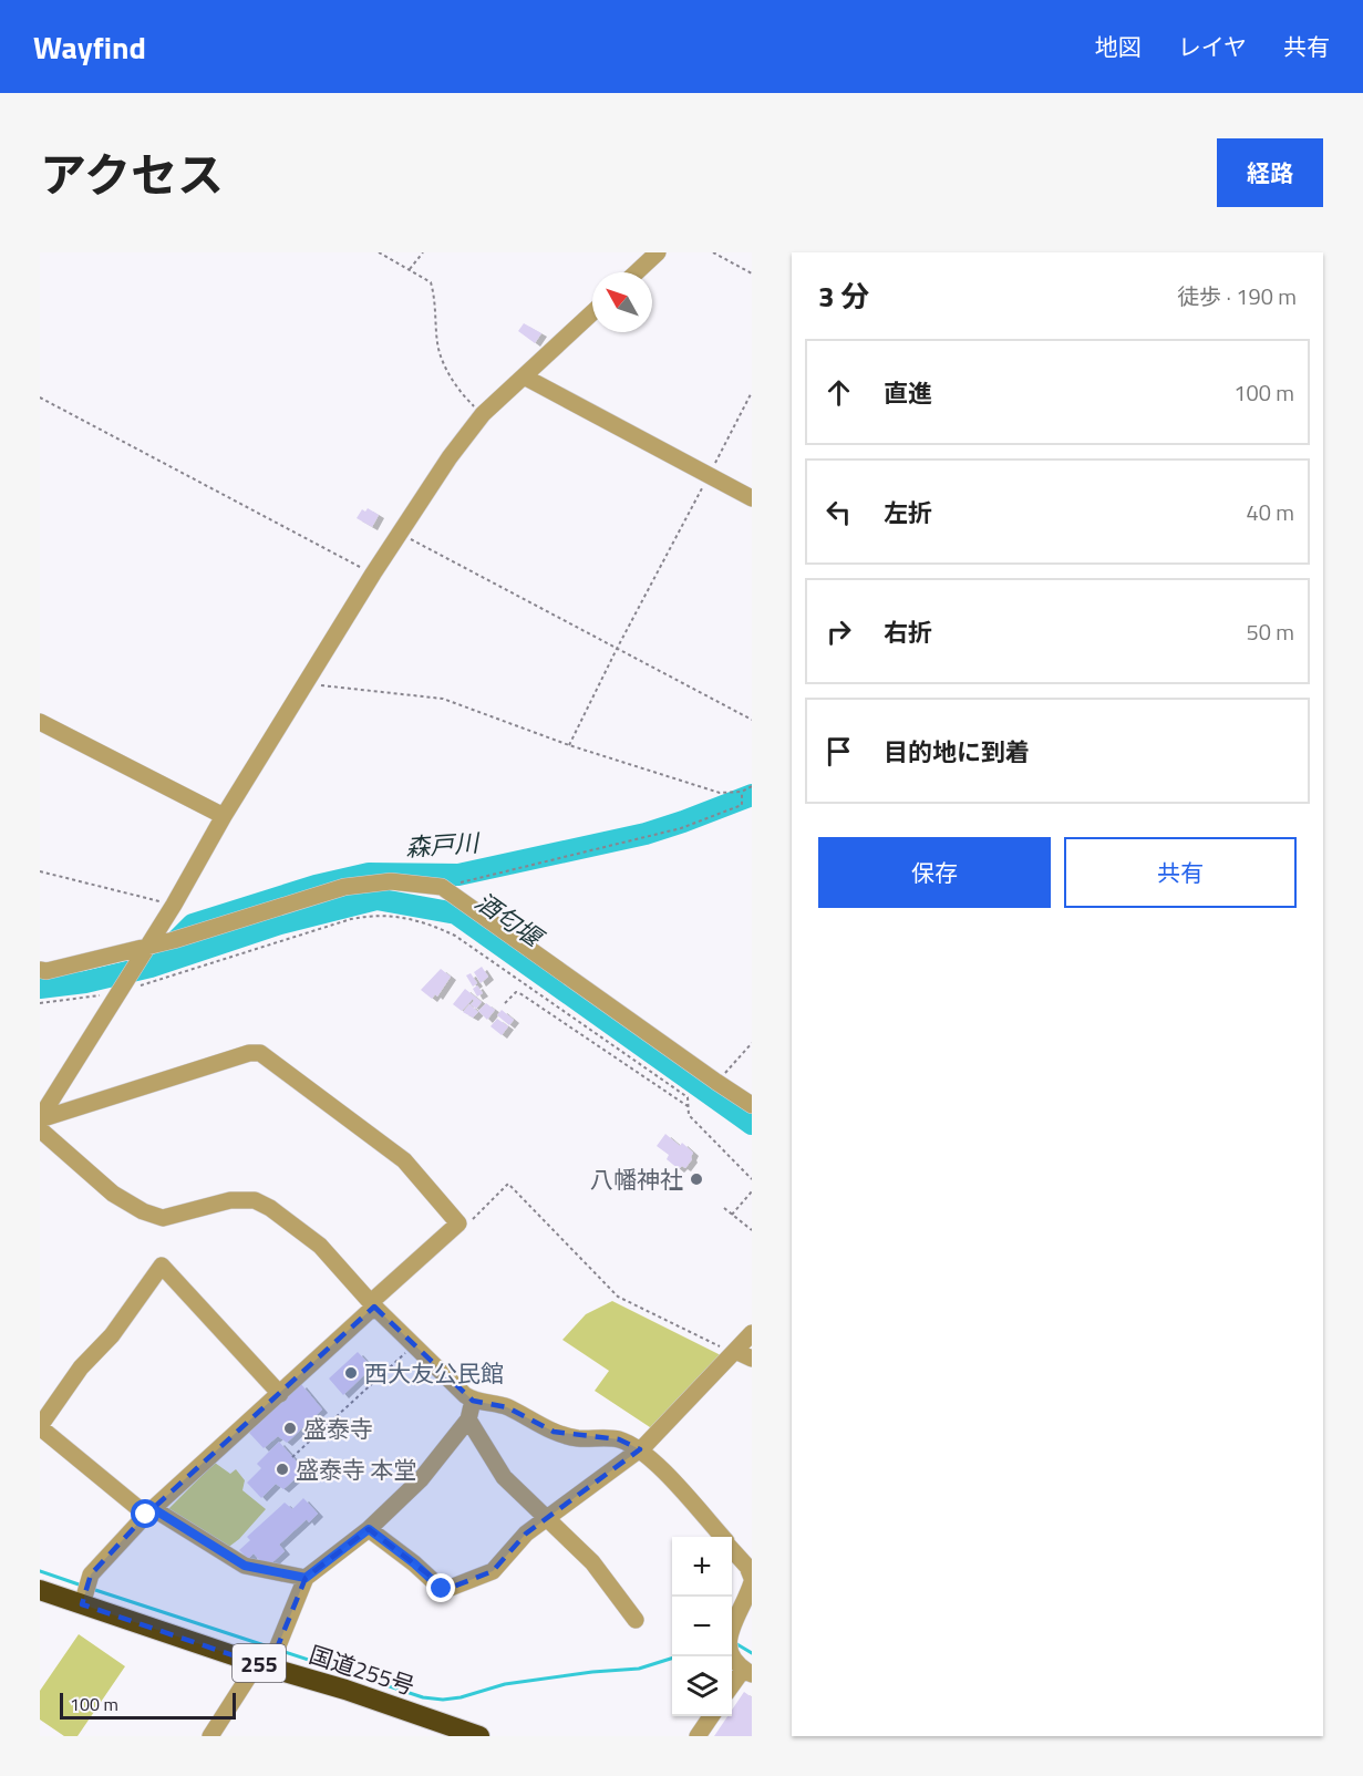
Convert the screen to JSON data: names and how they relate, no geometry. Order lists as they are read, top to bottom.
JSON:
{
  "streets": {
    "highway": ["255", "国道255号"]
  },
  "water": ["森戸川", "酒匂堰"],
  "places": [
    "八幡神社",
    "西大友公民館",
    "盛泰寺",
    "盛泰寺 本堂"
  ],
  "scale_bar": "100 m",
  "north": "top left",
  "page": {
    "header": "Wayfind",
    "nav": ["地図", "レイヤ", "共有"],
    "title": "アクセス",
    "buttons": [
      "経路",
      ["保存", "共有"]
    ],
    "heading": ["3 分", "徒歩 · 190 m"],
    "list": [
      ["直進", "100 m"],
      ["左折", "40 m"],
      ["右折", "50 m"],
      "目的地に到着"
    ],
    "map_buttons": ["+", "−"],
    "scale": "100 m"
  }
}
